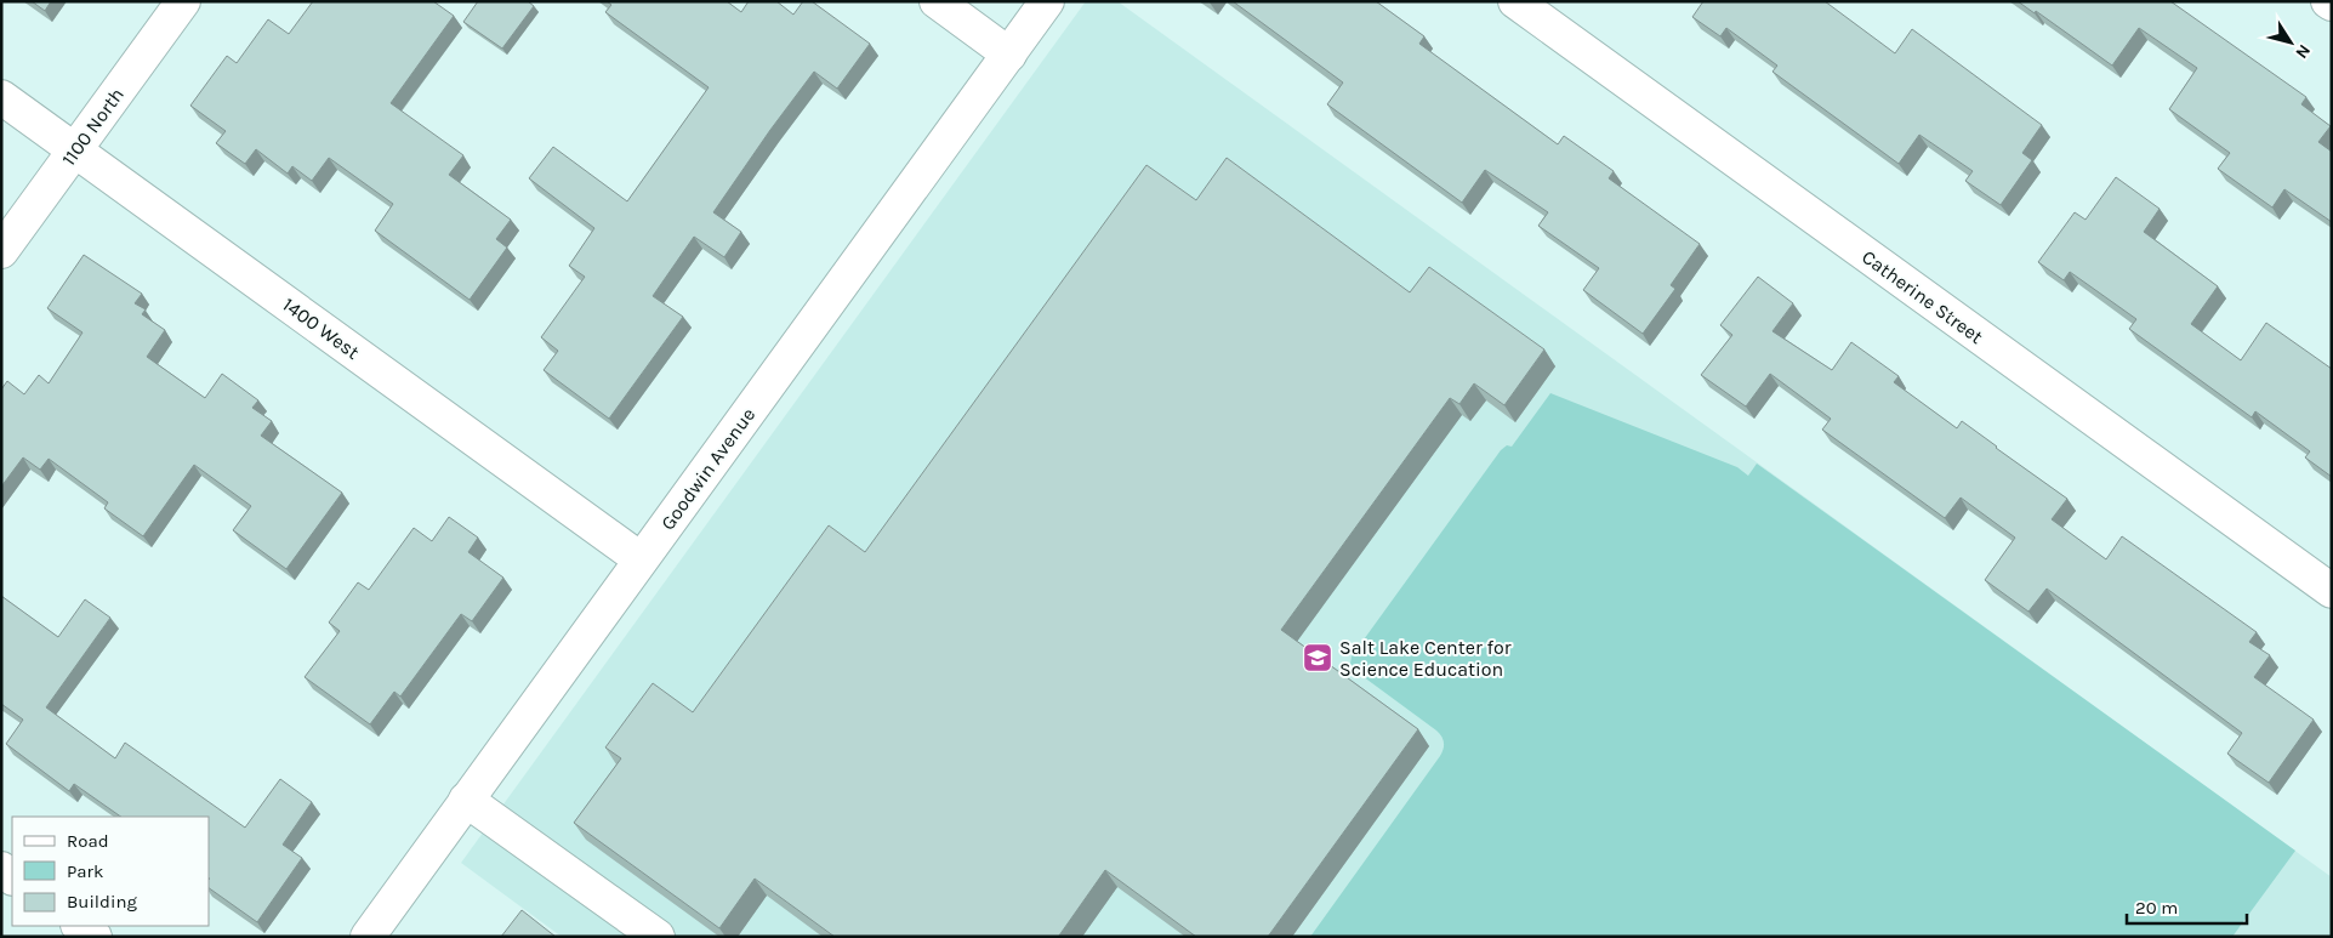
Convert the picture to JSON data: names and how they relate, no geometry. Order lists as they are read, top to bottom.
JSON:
{
  "streets": {
    "street": [
      "1100 North",
      "Catherine Street",
      "1400 West",
      "Goodwin Avenue"
    ]
  },
  "crossings": [
    ["1100 North", "1400 West"],
    ["1400 West", "Goodwin Avenue"]
  ],
  "places": {
    "school or university": ["Salt Lake Center for Science Education"]
  },
  "legend": ["Road", "Park", "Building"],
  "scale_bar": "20 m",
  "north": "bottom right"
}
